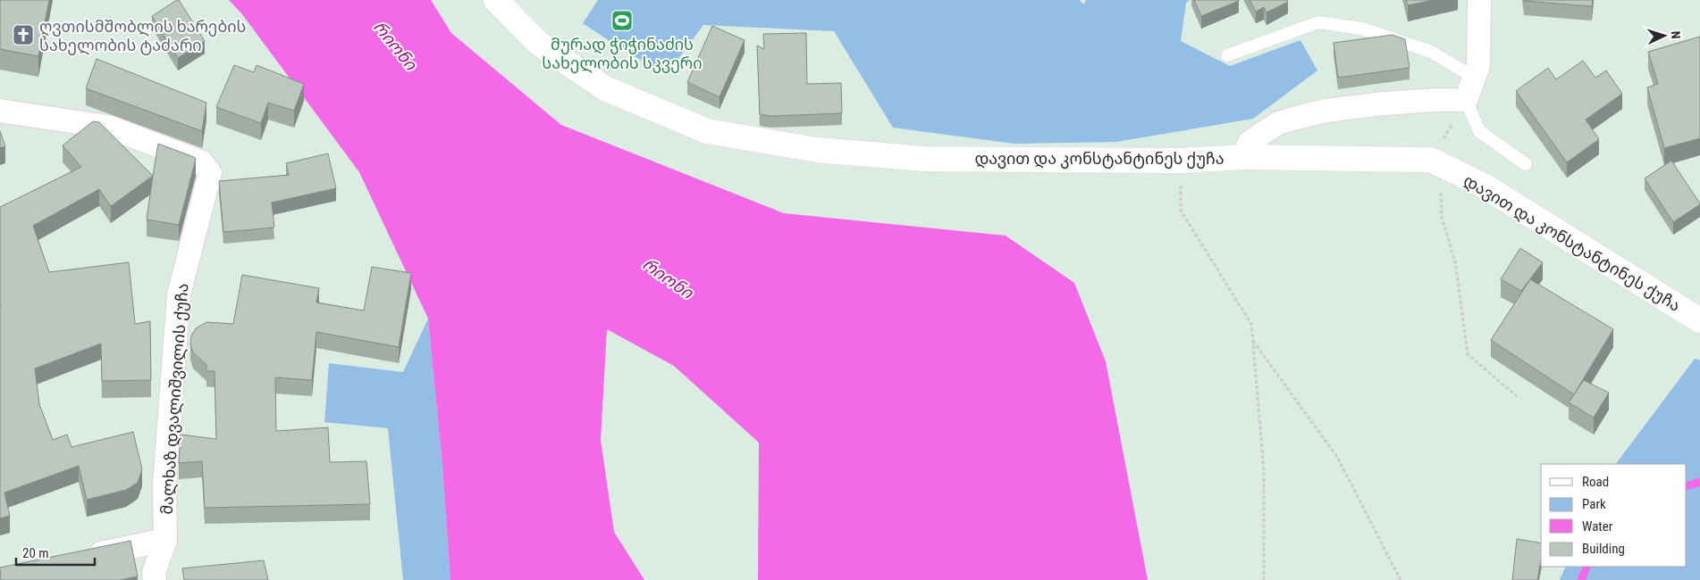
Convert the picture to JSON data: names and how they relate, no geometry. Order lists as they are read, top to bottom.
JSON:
{
  "streets": {
    "main road": ["დავით და კონსტანტინეს ქუჩა"],
    "street": ["მალხაზ დვალიშვილის ქუჩა"]
  },
  "water": ["რიონი"],
  "places": {
    "sports": ["მურად ჭიჭინაძის სახელობის სკვერი"],
    "church": ["ღვთისმშობლის ხარების სახელობის ტაძარი"]
  },
  "legend": [
    "Road",
    "Park",
    "Water",
    "Building"
  ],
  "scale_bar": "20 m",
  "north": "right"
}
